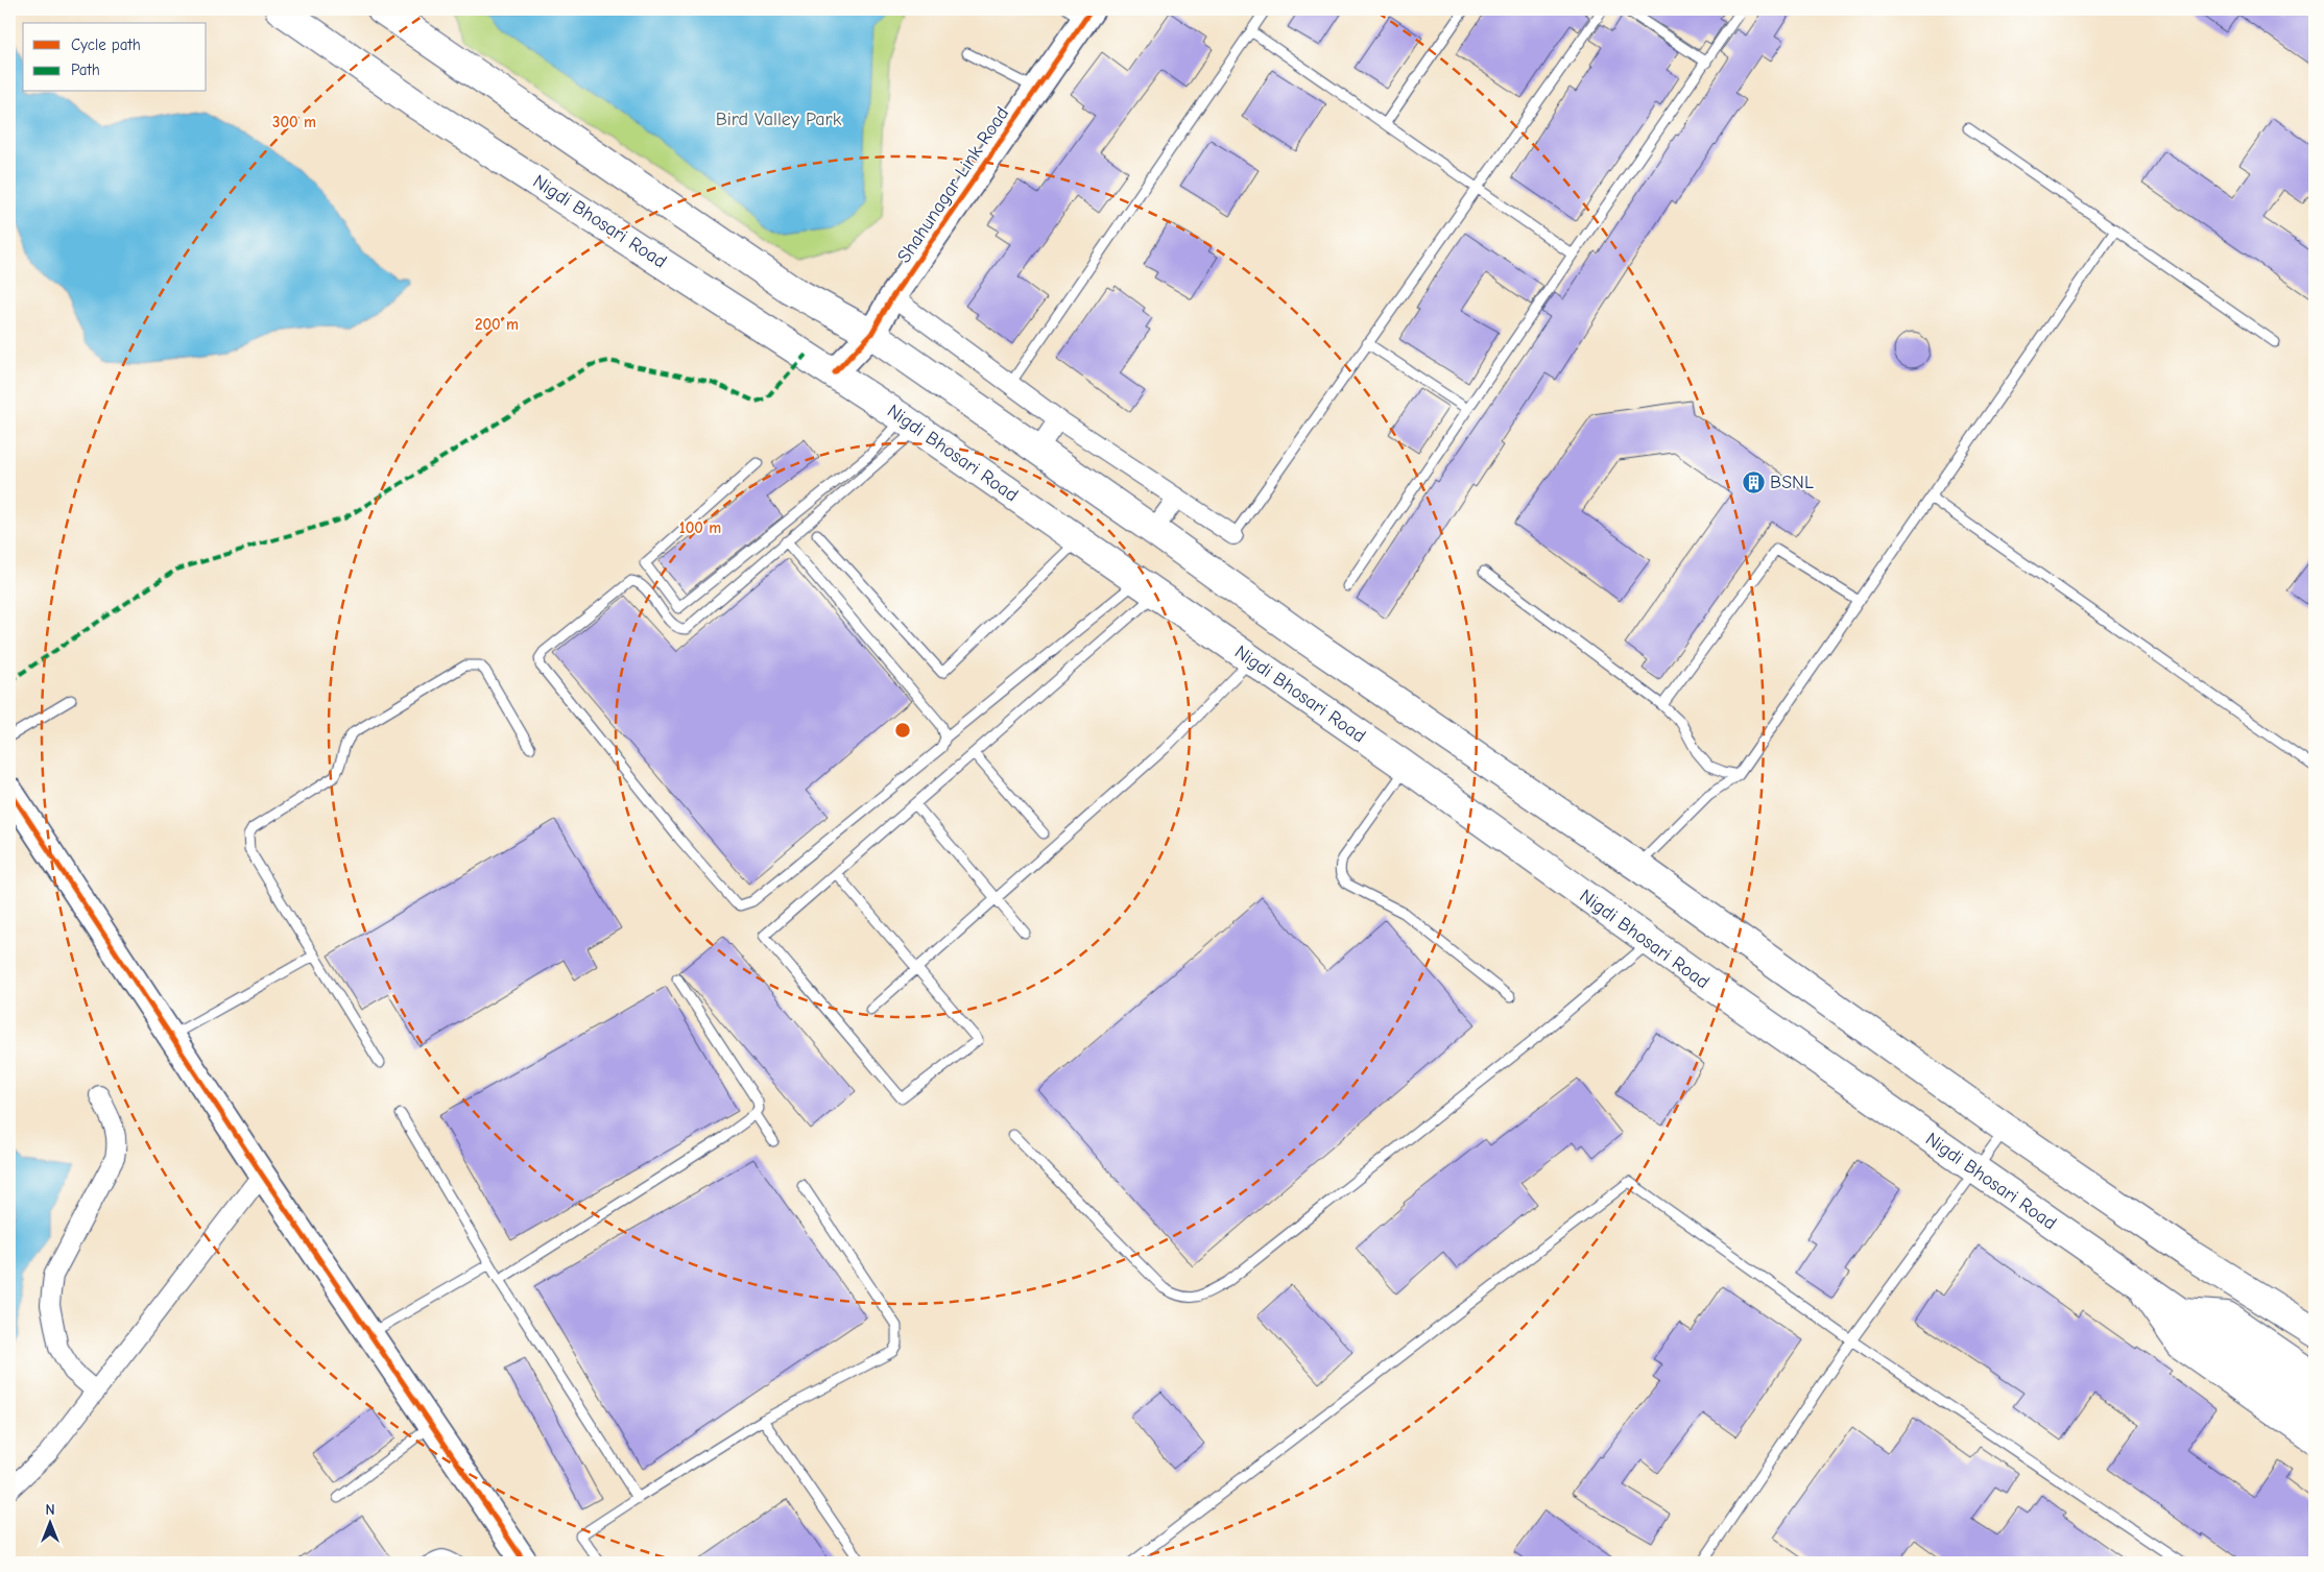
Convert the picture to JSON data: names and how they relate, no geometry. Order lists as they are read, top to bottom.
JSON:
{
  "streets": {
    "main road": ["Nigdi Bhosari Road"],
    "street": ["Shahunagar Link Road"]
  },
  "crossings": [
    ["Shahunagar Link Road", "Nigdi Bhosari Road"]
  ],
  "parks": ["Bird Valley Park"],
  "places": {
    "building": ["BSNL"]
  },
  "legend": ["Cycle path", "Path"],
  "north": "top",
  "rings": ["300 m", "200 m", "100 m"]
}
